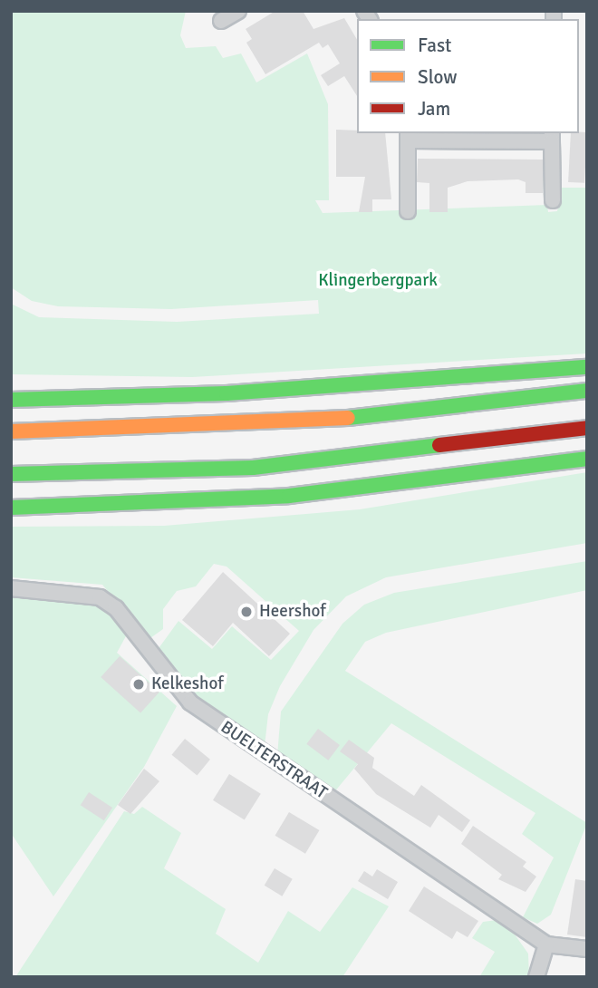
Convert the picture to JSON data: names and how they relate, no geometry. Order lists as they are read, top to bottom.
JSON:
{
  "streets": {
    "street": ["BUELTERSTRAAT"]
  },
  "parks": ["Klingerbergpark"],
  "places": ["Heershof", "Kelkeshof"],
  "legend": ["Fast", "Slow", "Jam"]
}
